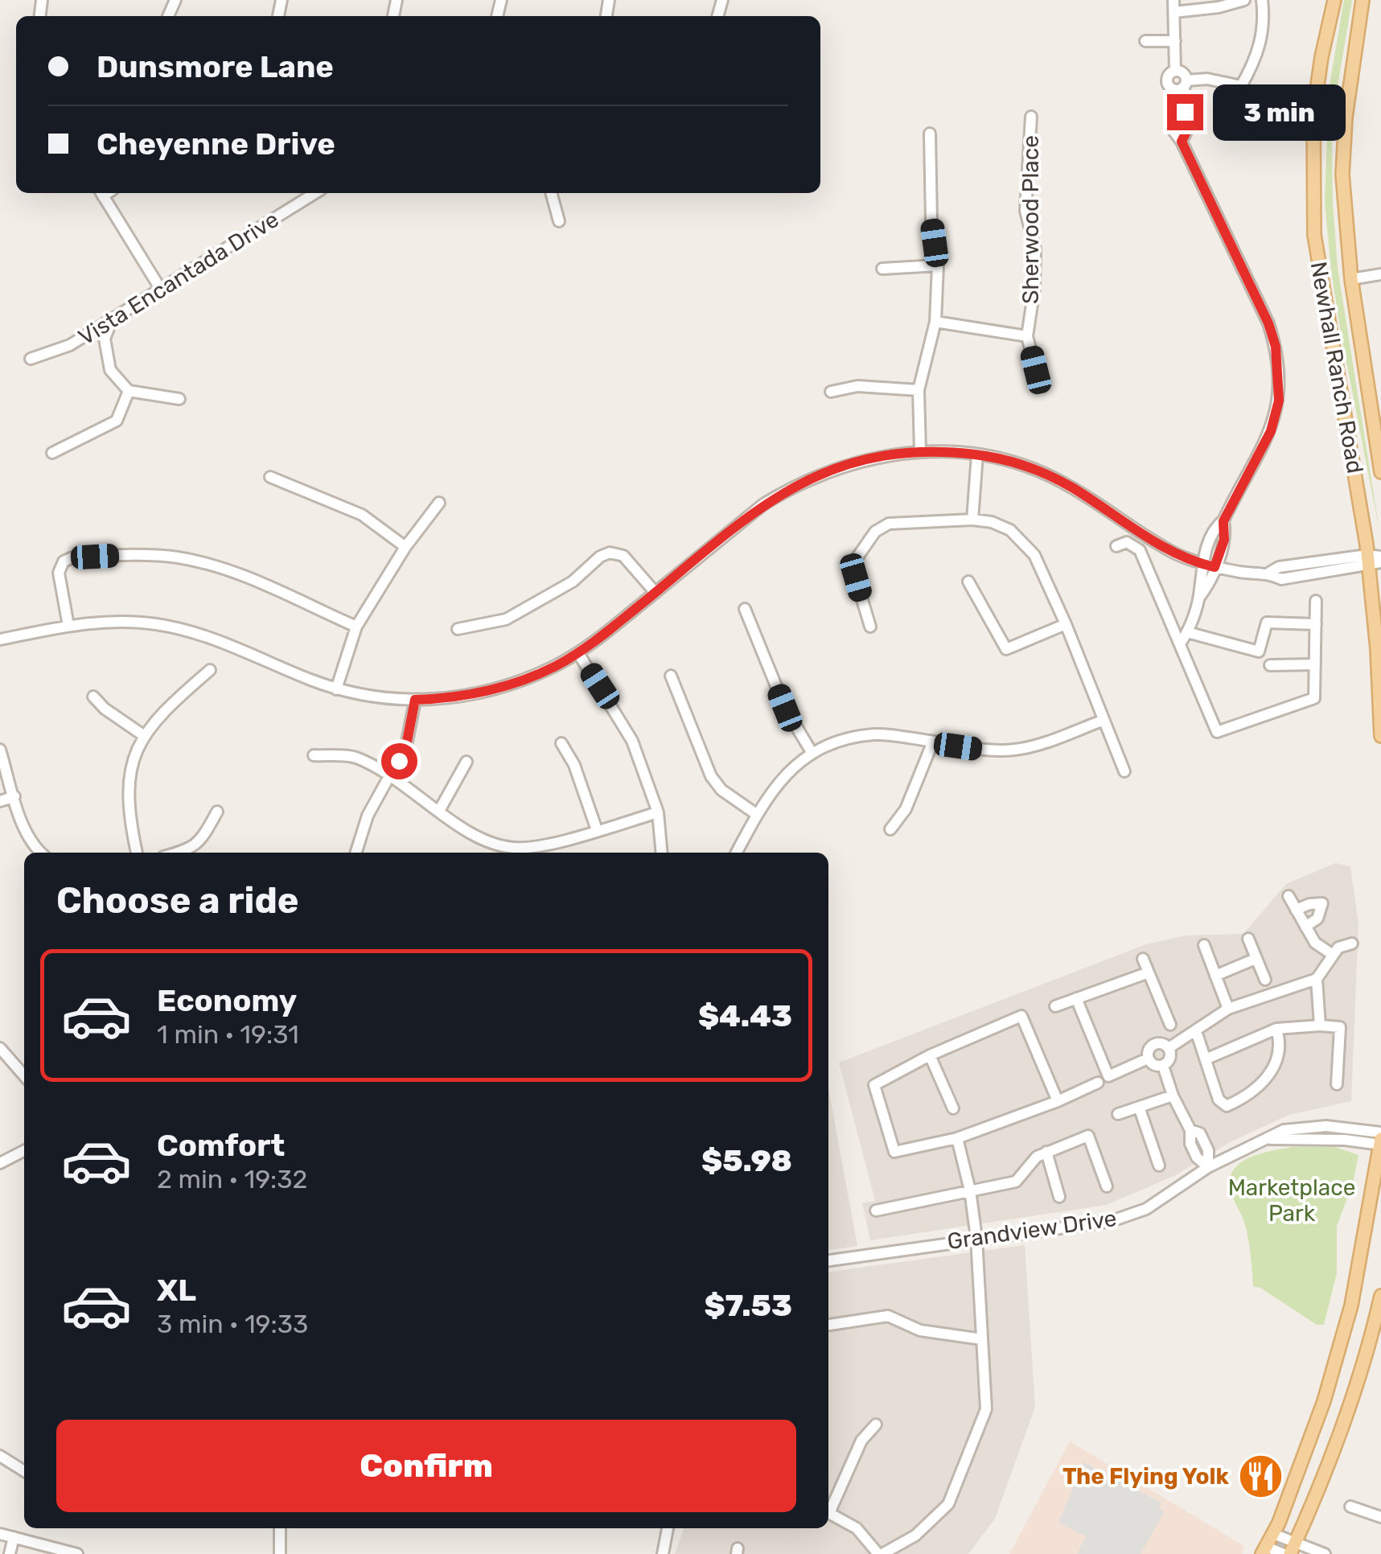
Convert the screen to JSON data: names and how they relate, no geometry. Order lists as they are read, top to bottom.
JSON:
{
  "streets": {
    "main road": ["Newhall Ranch Road"],
    "street": ["Sherwood Place", "Vista Encantada Drive", "Grandview Drive"]
  },
  "parks": ["Marketplace Park"],
  "places": {
    "restaurant": ["The Flying Yolk"]
  },
  "page": {
    "banner": ["Dunsmore Lane", "Cheyenne Drive"],
    "bubble": "3 min",
    "heading": "Choose a ride",
    "list": [
      {
        "name": "Economy",
        "note": "1 min · 19:31",
        "value": "$4.43"
      },
      {
        "name": "Comfort",
        "note": "2 min · 19:32",
        "value": "$5.98"
      },
      {
        "name": "XL",
        "note": "3 min · 19:33",
        "value": "$7.53"
      }
    ],
    "buttons": "Confirm"
  }
}
